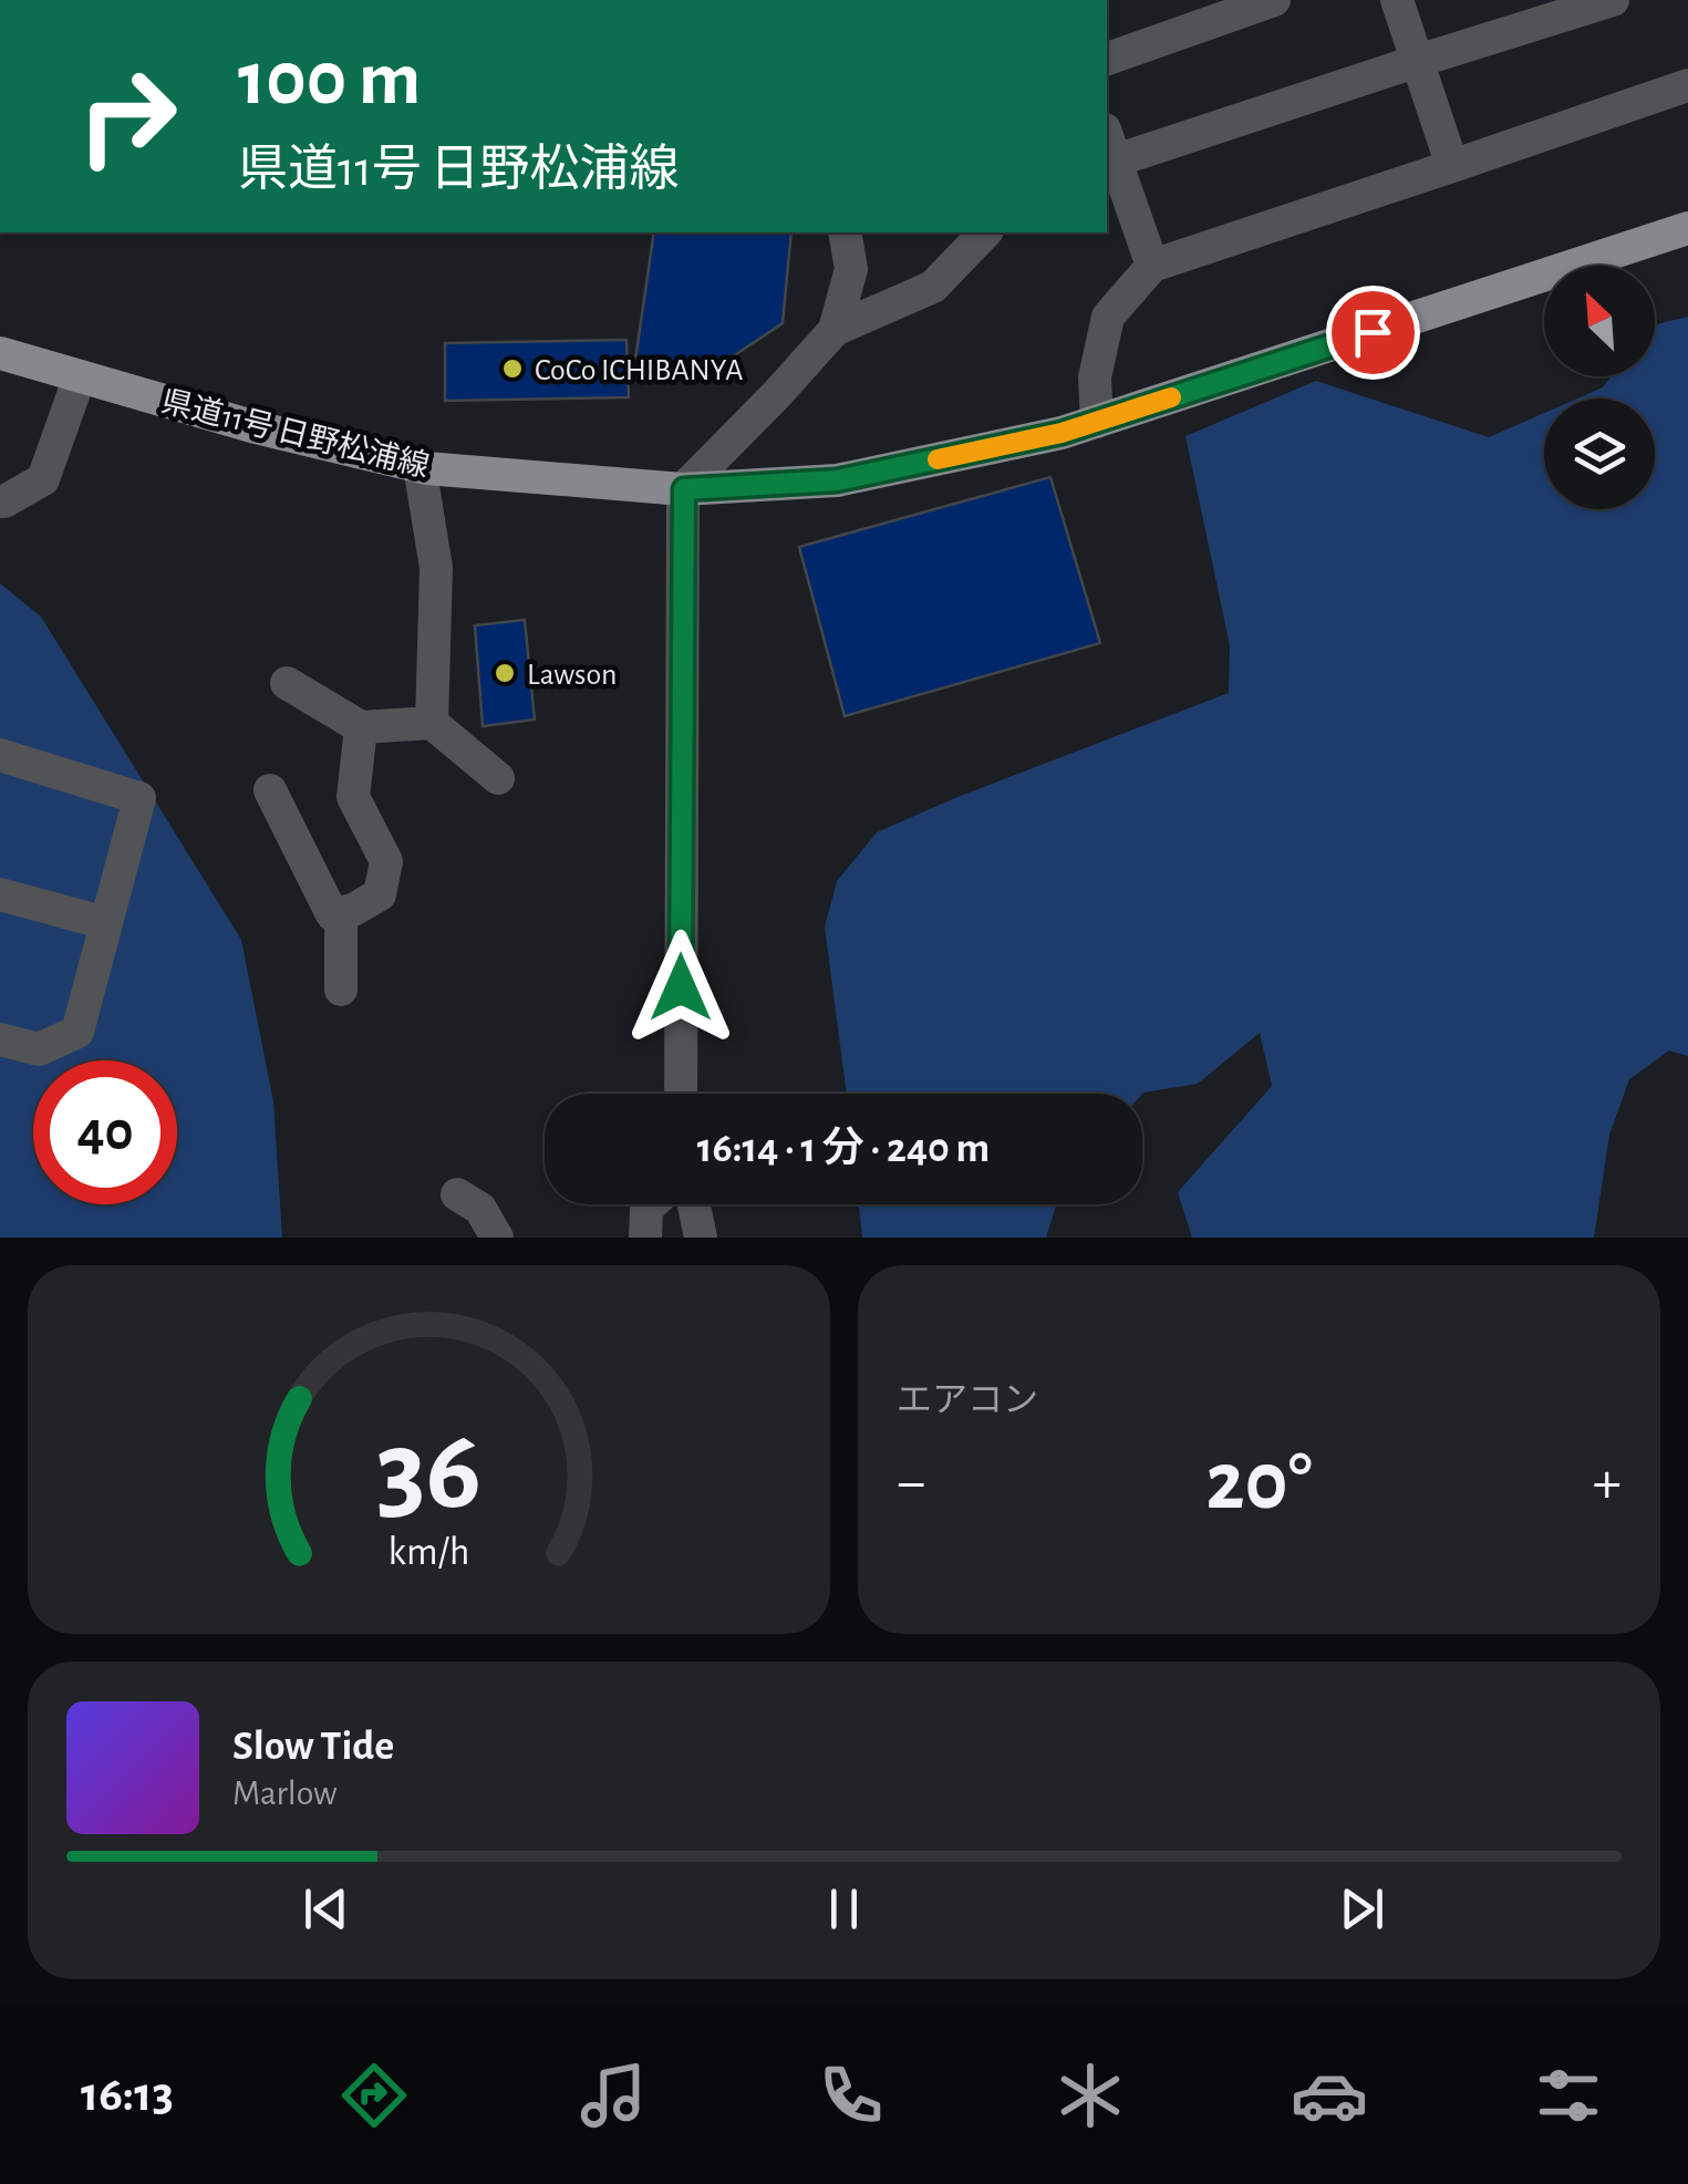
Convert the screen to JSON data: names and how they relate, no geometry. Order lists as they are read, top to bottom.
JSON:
{
  "streets": {
    "main road": ["県道11号 日野松浦線"]
  },
  "places": ["CoCo ICHIBANYA", "Lawson"],
  "north": "top left",
  "page": {
    "turn": ["100 m", "県道11号 日野松浦線"],
    "limit": "40",
    "trip": "16:14 · 1 分 · 240 m",
    "tile": "エアコン",
    "heat": ["−", "20°", "+"],
    "song": ["Slow Tide", "Marlow"],
    "tabs": "16:13",
    "gauge": ["36", "km/h"]
  }
}
